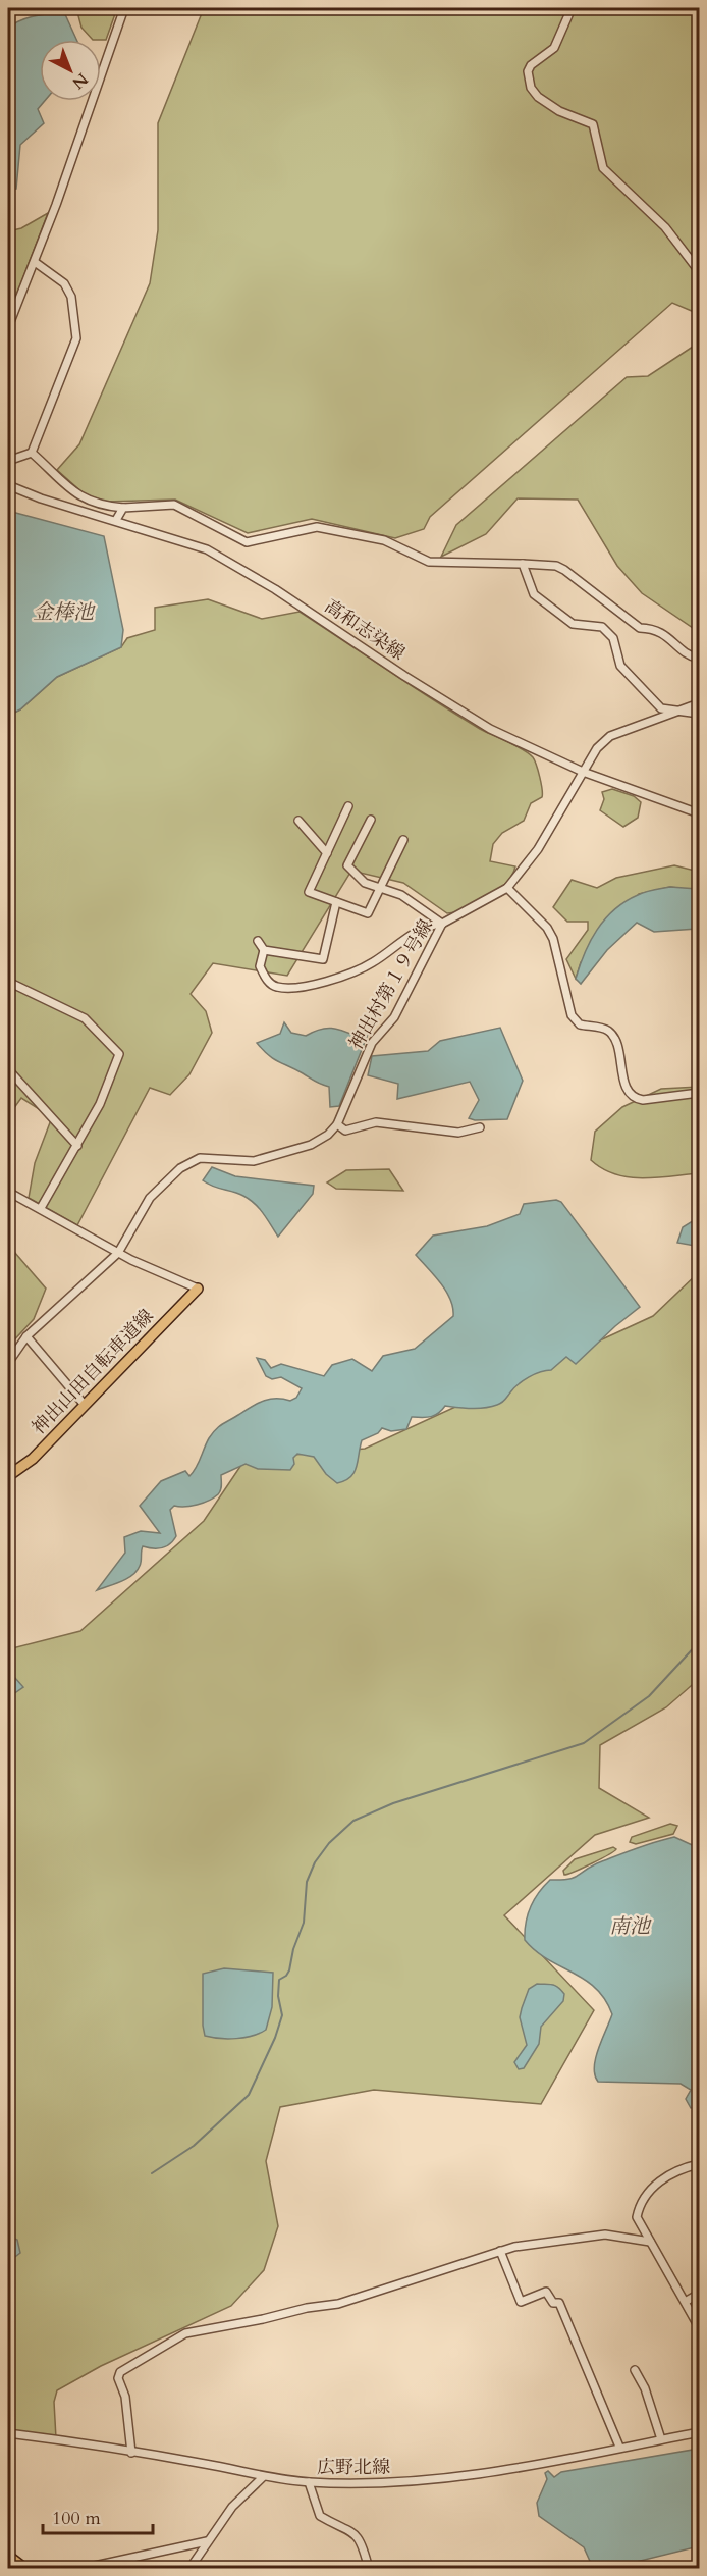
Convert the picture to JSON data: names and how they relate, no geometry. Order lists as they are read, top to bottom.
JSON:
{
  "streets": {
    "main road": ["神出山田自転車道線"],
    "street": ["高和志染線", "神出村第１９号線", "広野北線"]
  },
  "crossings": [
    ["高和志染線", "神出村第１９号線"]
  ],
  "water": ["金棒池", "南池"],
  "scale_bar": "100 m",
  "north": "bottom right"
}
